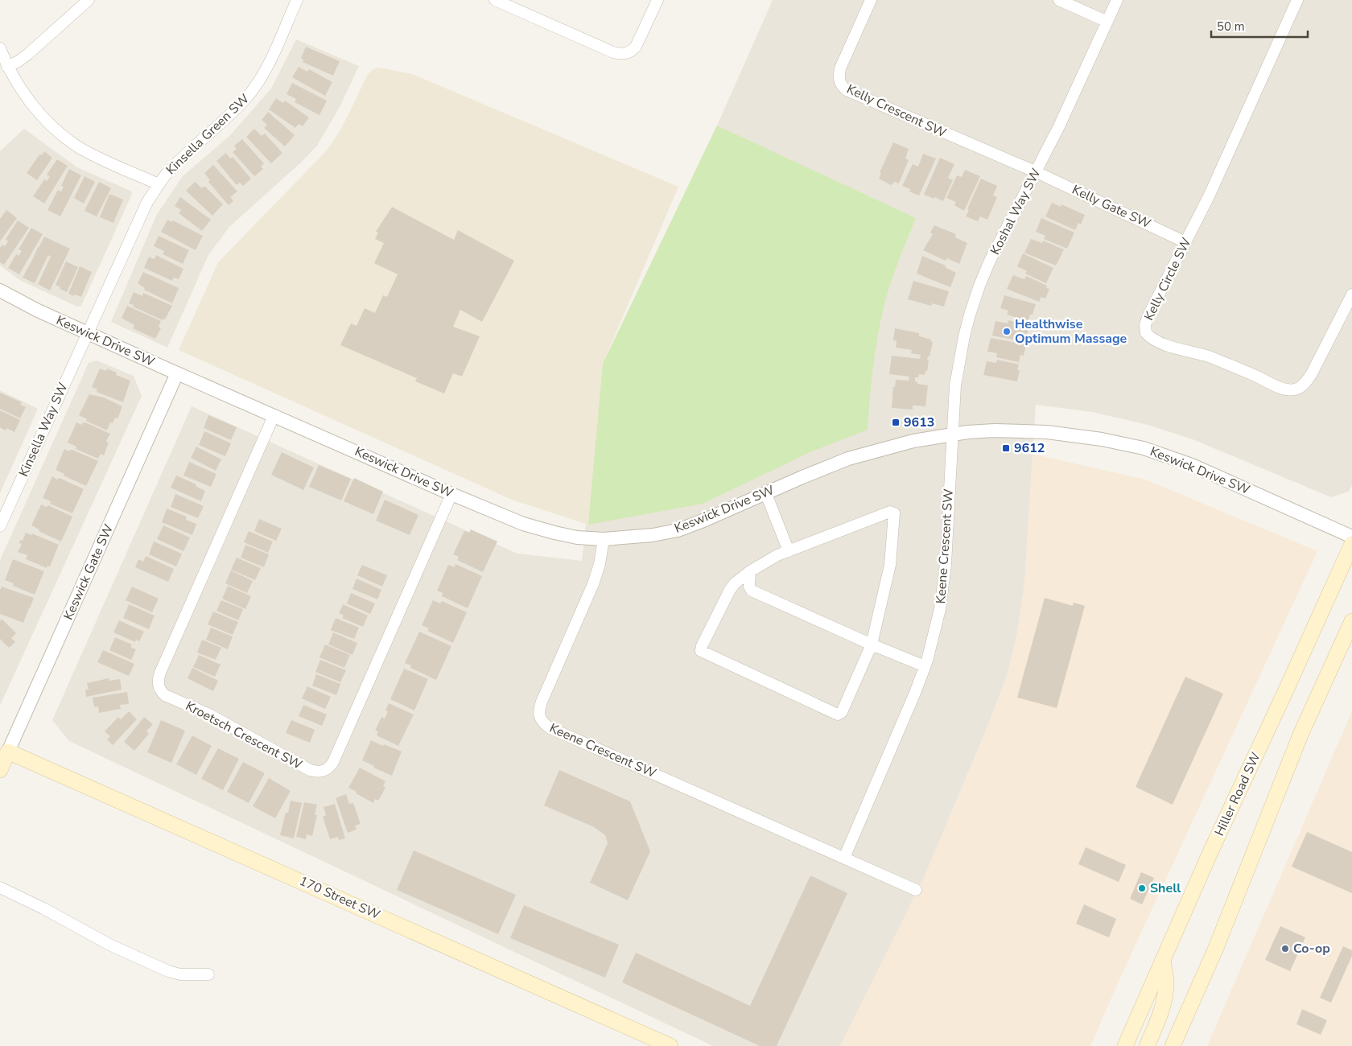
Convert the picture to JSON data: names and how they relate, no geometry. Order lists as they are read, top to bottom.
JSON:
{
  "streets": {
    "main road": ["Keswick Gate SW", "Hiller Road SW", "170 Street SW"],
    "street": [
      "Kelly Crescent SW",
      "Kinsella Green SW",
      "Kelly Gate SW",
      "Koshal Way SW",
      "Kelly Circle SW",
      "Keswick Drive SW",
      "Kinsella Way SW",
      "Keene Crescent SW",
      "Kroetsch Crescent SW"
    ]
  },
  "crossings": [
    ["Kelly Crescent SW", "Kelly Gate SW"],
    ["Kelly Crescent SW", "Koshal Way SW"],
    ["Kinsella Green SW", "Keswick Drive SW"],
    ["Kinsella Green SW", "Kinsella Way SW"],
    ["Kelly Gate SW", "Koshal Way SW"],
    ["Kelly Gate SW", "Kelly Circle SW"],
    ["Koshal Way SW", "Keswick Drive SW"],
    ["Koshal Way SW", "Keene Crescent SW"],
    ["Keswick Drive SW", "Kinsella Way SW"],
    ["Keswick Drive SW", "Keene Crescent SW"],
    ["Keswick Drive SW", "Keswick Gate SW"],
    ["Keswick Drive SW", "Kroetsch Crescent SW"],
    ["Keswick Gate SW", "170 Street SW"]
  ],
  "places": {
    "other": ["Healthwise Optimum Massage", "Shell", "Co-op"],
    "transit": ["9613", "9612"]
  },
  "scale_bar": "50 m"
}
